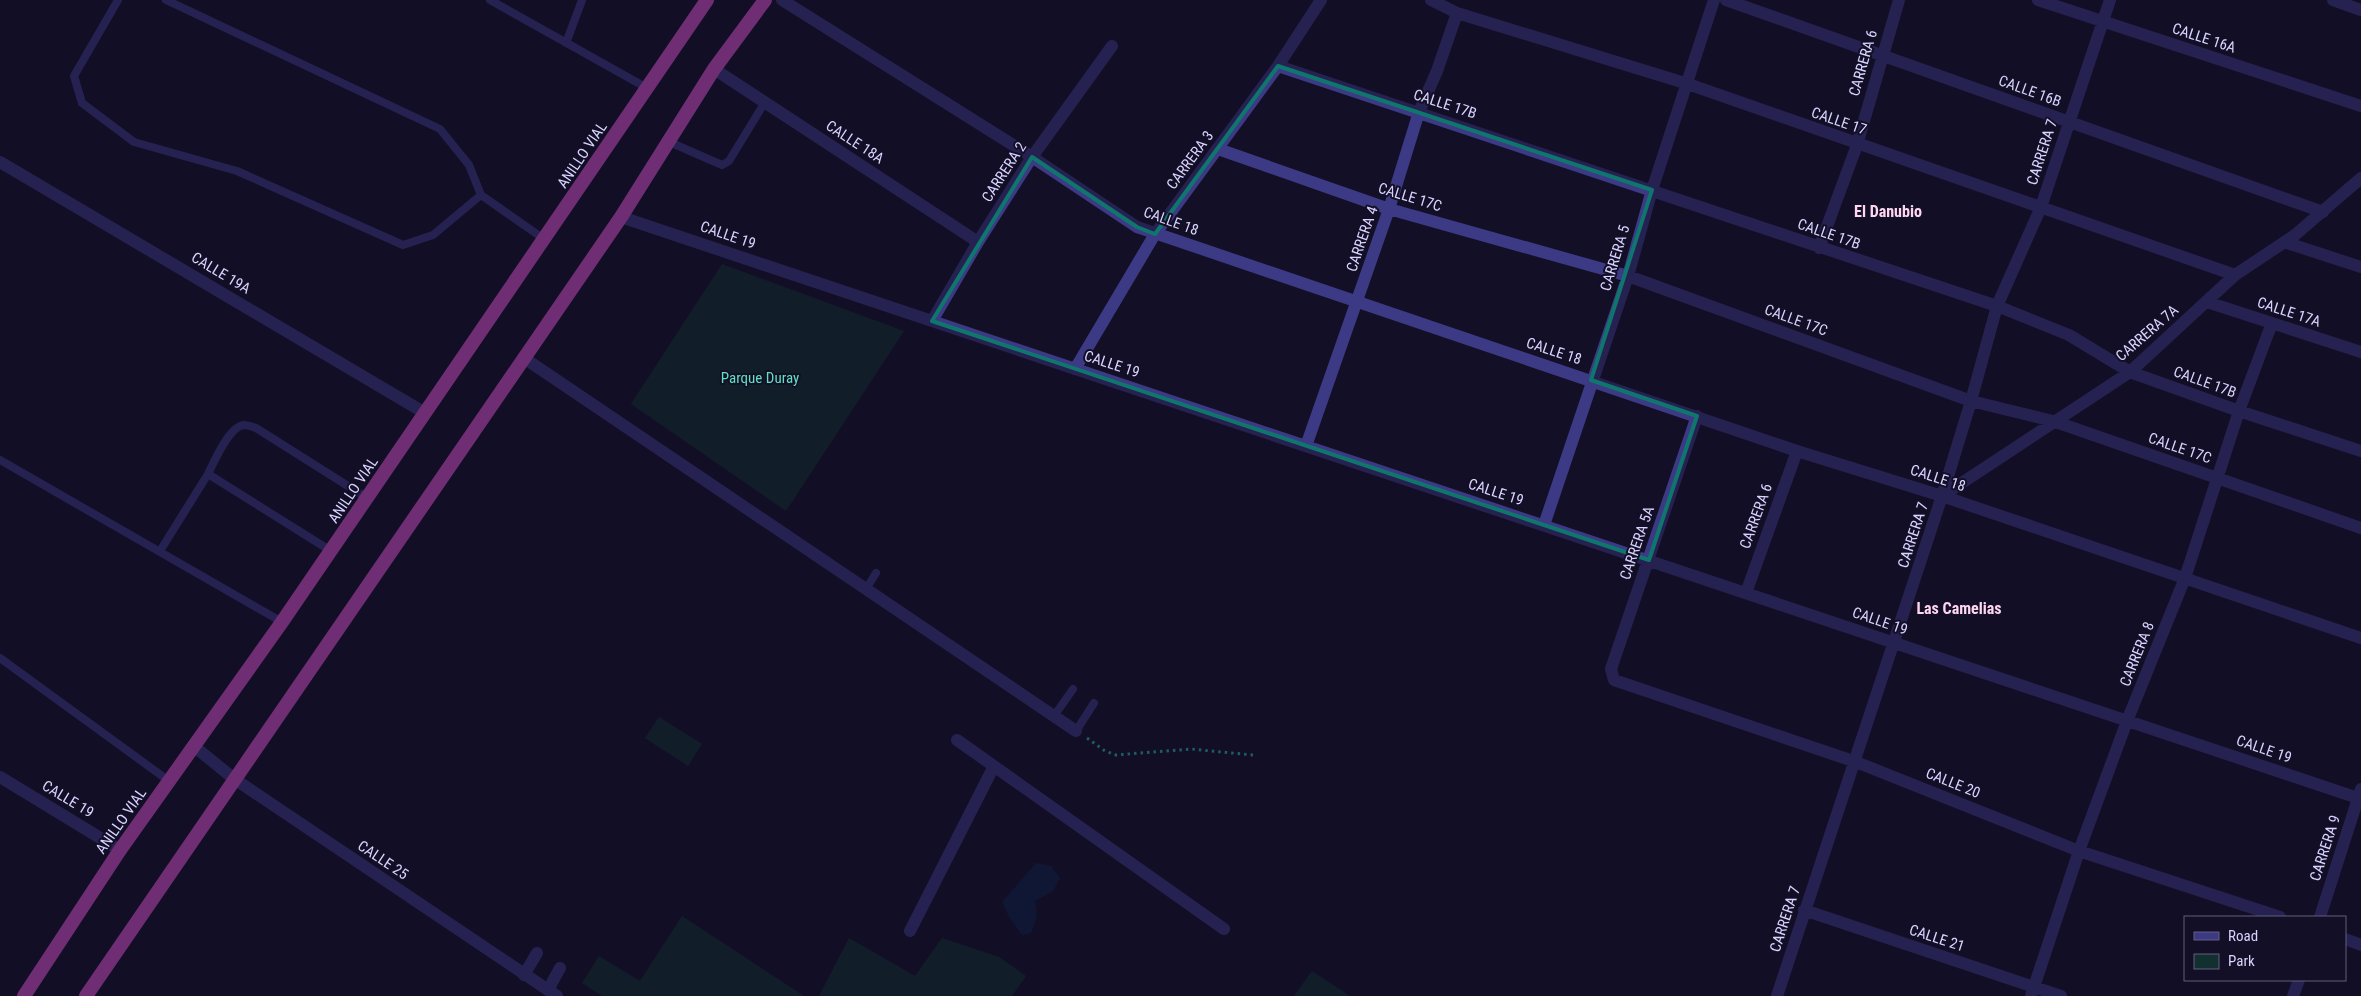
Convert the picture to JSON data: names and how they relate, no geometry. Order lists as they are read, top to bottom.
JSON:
{
  "streets": {
    "highway": ["ANILLO VIAL"],
    "street": [
      "CALLE 16A",
      "CARRERA 6",
      "CALLE 16B",
      "CALLE 17B",
      "CALLE 17",
      "CALLE 18A",
      "CARRERA 7",
      "CARRERA 3",
      "CARRERA 2",
      "CALLE 17C",
      "CALLE 18",
      "CALLE 19",
      "CARRERA 4",
      "CARRERA 5",
      "CALLE 19A",
      "CALLE 17A",
      "CARRERA 7A",
      "CARRERA 5A",
      "CARRERA 8",
      "CALLE 20",
      "CARRERA 9",
      "CALLE 25",
      "CALLE 21"
    ]
  },
  "crossings": [
    ["CALLE 16A", "CARRERA 7"],
    ["CARRERA 6", "CALLE 16B"],
    ["CARRERA 6", "CALLE 17B"],
    ["CARRERA 6", "CALLE 17"],
    ["CARRERA 6", "CALLE 18"],
    ["CARRERA 6", "CALLE 19"],
    ["CALLE 16B", "CARRERA 7"],
    ["CALLE 16B", "CARRERA 7A"],
    ["CALLE 17B", "CARRERA 7"],
    ["CALLE 17B", "CARRERA 3"],
    ["CALLE 17B", "CARRERA 4"],
    ["CALLE 17B", "CARRERA 5"],
    ["CALLE 17B", "CARRERA 7A"],
    ["CALLE 17B", "CARRERA 8"],
    ["CALLE 17", "CARRERA 7"],
    ["CALLE 17", "CARRERA 4"],
    ["CALLE 17", "CARRERA 5"],
    ["CALLE 17", "CARRERA 7A"],
    ["CALLE 18A", "CARRERA 2"],
    ["CARRERA 7", "CALLE 17C"],
    ["CARRERA 7", "CALLE 18"],
    ["CARRERA 7", "CALLE 19"],
    ["CARRERA 7", "CARRERA 7A"],
    ["CARRERA 7", "CALLE 20"],
    ["CARRERA 7", "CALLE 21"],
    ["ANILLO VIAL", "CALLE 19"],
    ["ANILLO VIAL", "CALLE 19A"],
    ["ANILLO VIAL", "CALLE 25"],
    ["CARRERA 3", "CALLE 17C"],
    ["CARRERA 3", "CALLE 18"],
    ["CARRERA 3", "CALLE 19"],
    ["CARRERA 2", "CALLE 18"],
    ["CARRERA 2", "CALLE 19"],
    ["CALLE 17C", "CARRERA 4"],
    ["CALLE 17C", "CARRERA 5"],
    ["CALLE 17C", "CARRERA 7A"],
    ["CALLE 17C", "CARRERA 8"],
    ["CALLE 18", "CARRERA 4"],
    ["CALLE 18", "CARRERA 5"],
    ["CALLE 18", "CARRERA 7A"],
    ["CALLE 18", "CARRERA 5A"],
    ["CALLE 18", "CARRERA 8"],
    ["CALLE 19", "CARRERA 4"],
    ["CALLE 19", "CARRERA 5"],
    ["CALLE 19", "CARRERA 5A"],
    ["CALLE 19", "CARRERA 8"],
    ["CALLE 19", "CARRERA 9"],
    ["CALLE 17A", "CARRERA 7A"],
    ["CALLE 17A", "CARRERA 8"],
    ["CARRERA 5A", "CALLE 20"],
    ["CARRERA 8", "CALLE 20"],
    ["CARRERA 8", "CALLE 21"]
  ],
  "districts": ["El Danubio", "Las Camelias"],
  "parks": ["Parque Duray"],
  "legend": ["Road", "Park"]
}
